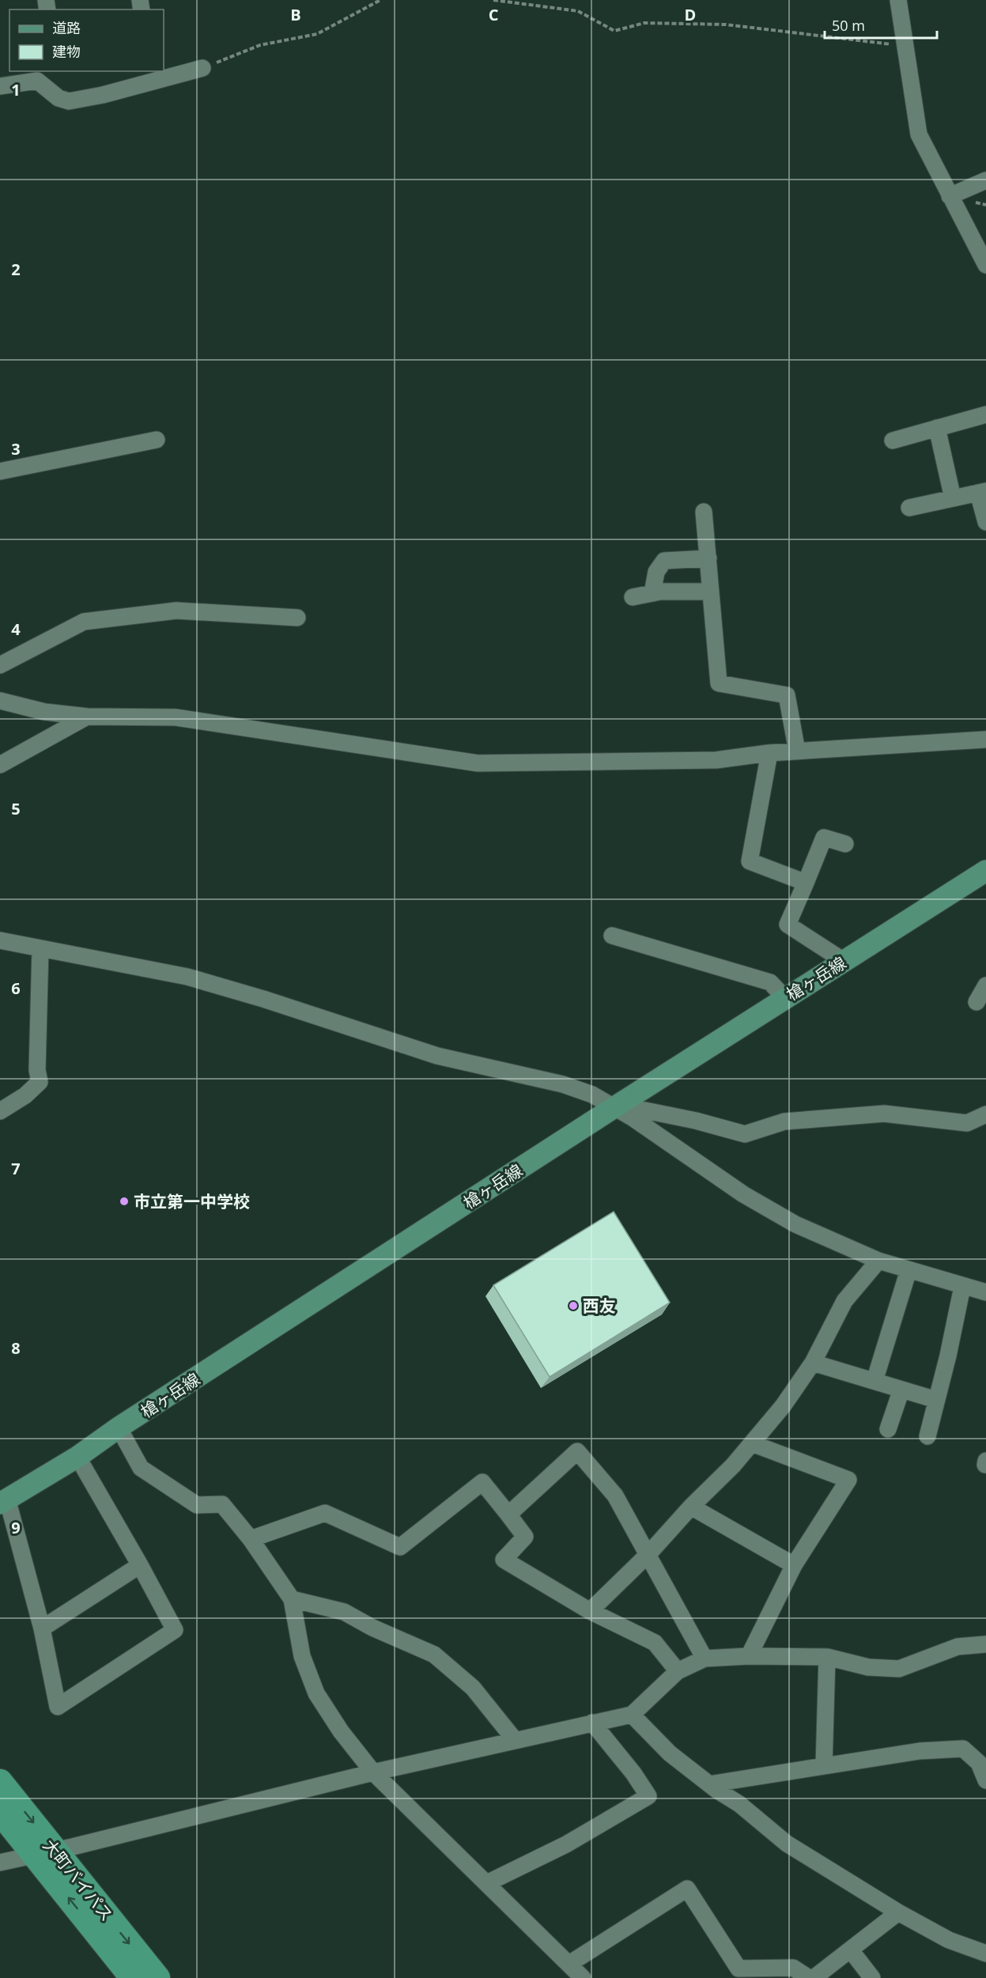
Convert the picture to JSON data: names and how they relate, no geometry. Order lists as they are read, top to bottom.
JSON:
{
  "streets": {
    "highway": ["大町バイパス"],
    "main road": ["槍ヶ岳線"]
  },
  "places": ["市立第一中学校", "西友"],
  "legend": ["道路", "建物"],
  "scale_bar": "50 m",
  "grid": {
    "columns": ["B", "C", "D"],
    "rows": [
      "1",
      "2",
      "3",
      "4",
      "5",
      "6",
      "7",
      "8",
      "9"
    ]
  }
}
